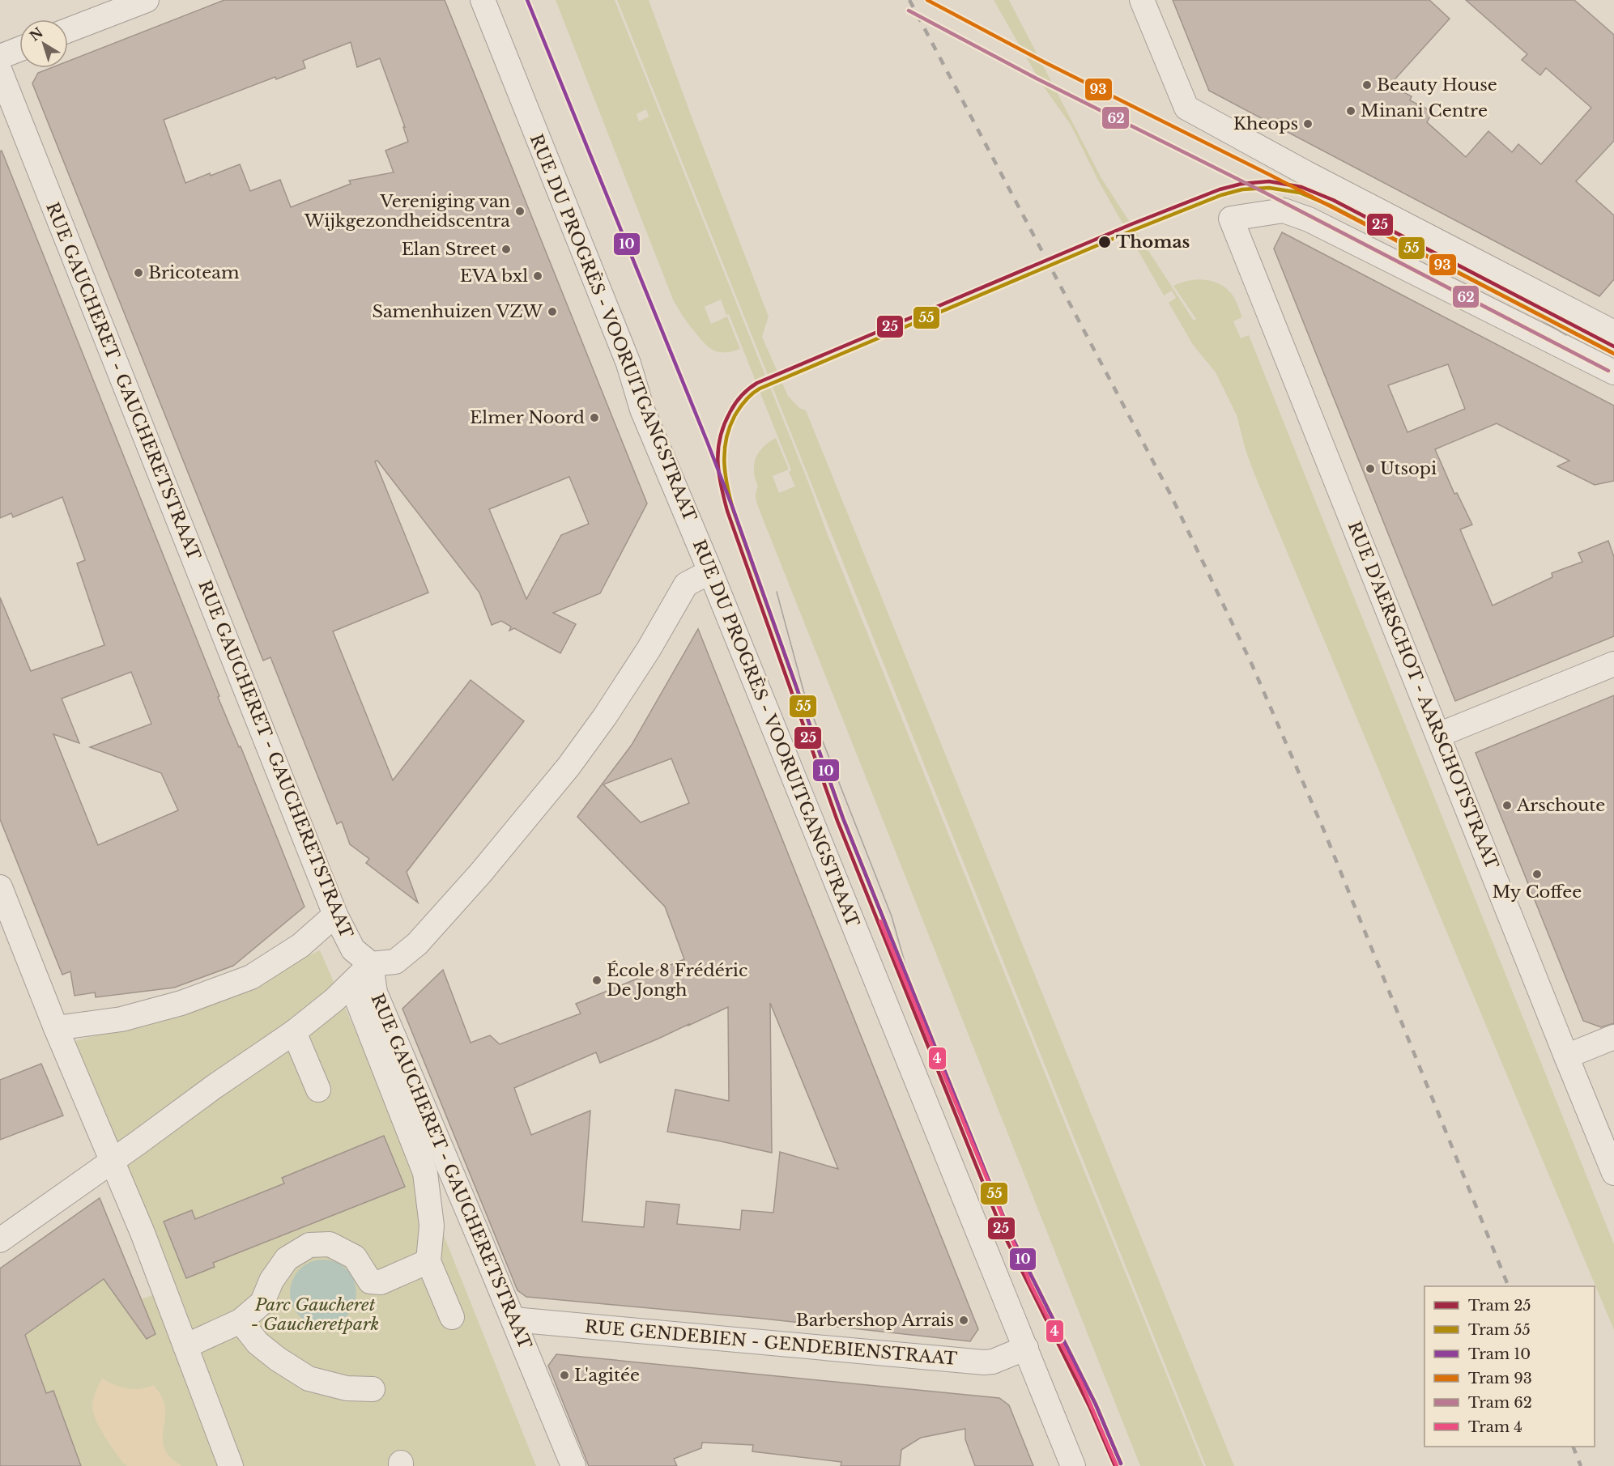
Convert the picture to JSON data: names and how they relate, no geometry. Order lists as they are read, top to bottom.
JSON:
{
  "streets": {
    "street": [
      "RUE DU PROGRÈS - VOORUITGANGSTRAAT",
      "RUE GAUCHERET - GAUCHERETSTRAAT",
      "RUE D'AERSCHOT - AARSCHOTSTRAAT",
      "RUE GENDEBIEN - GENDEBIENSTRAAT"
    ]
  },
  "crossings": [
    ["RUE DU PROGRÈS - VOORUITGANGSTRAAT", "RUE GENDEBIEN - GENDEBIENSTRAAT"],
    ["RUE GAUCHERET - GAUCHERETSTRAAT", "RUE GENDEBIEN - GENDEBIENSTRAAT"]
  ],
  "parks": ["Parc Gaucheret - Gaucheretpark"],
  "places": [
    "Beauty House",
    "Minani Centre",
    "Kheops",
    "Vereniging van Wijkgezondheidscentra",
    "Thomas",
    "Elan Street",
    "Bricoteam",
    "EVA bxl",
    "Samenhuizen VZW",
    "Elmer Noord",
    "Utsopi",
    "Arschoute",
    "My Coffee",
    "École 8 Frédéric De Jongh",
    "Barbershop Arrais",
    "L'agitée"
  ],
  "lines": [
    "tram line 10",
    "tram line 93",
    "tram line 62",
    "tram line 25",
    "tram line 55",
    "tram line 4"
  ],
  "legend": [
    "Tram 25",
    "Tram 55",
    "Tram 10",
    "Tram 93",
    "Tram 62",
    "Tram 4"
  ],
  "north": "top left"
}
